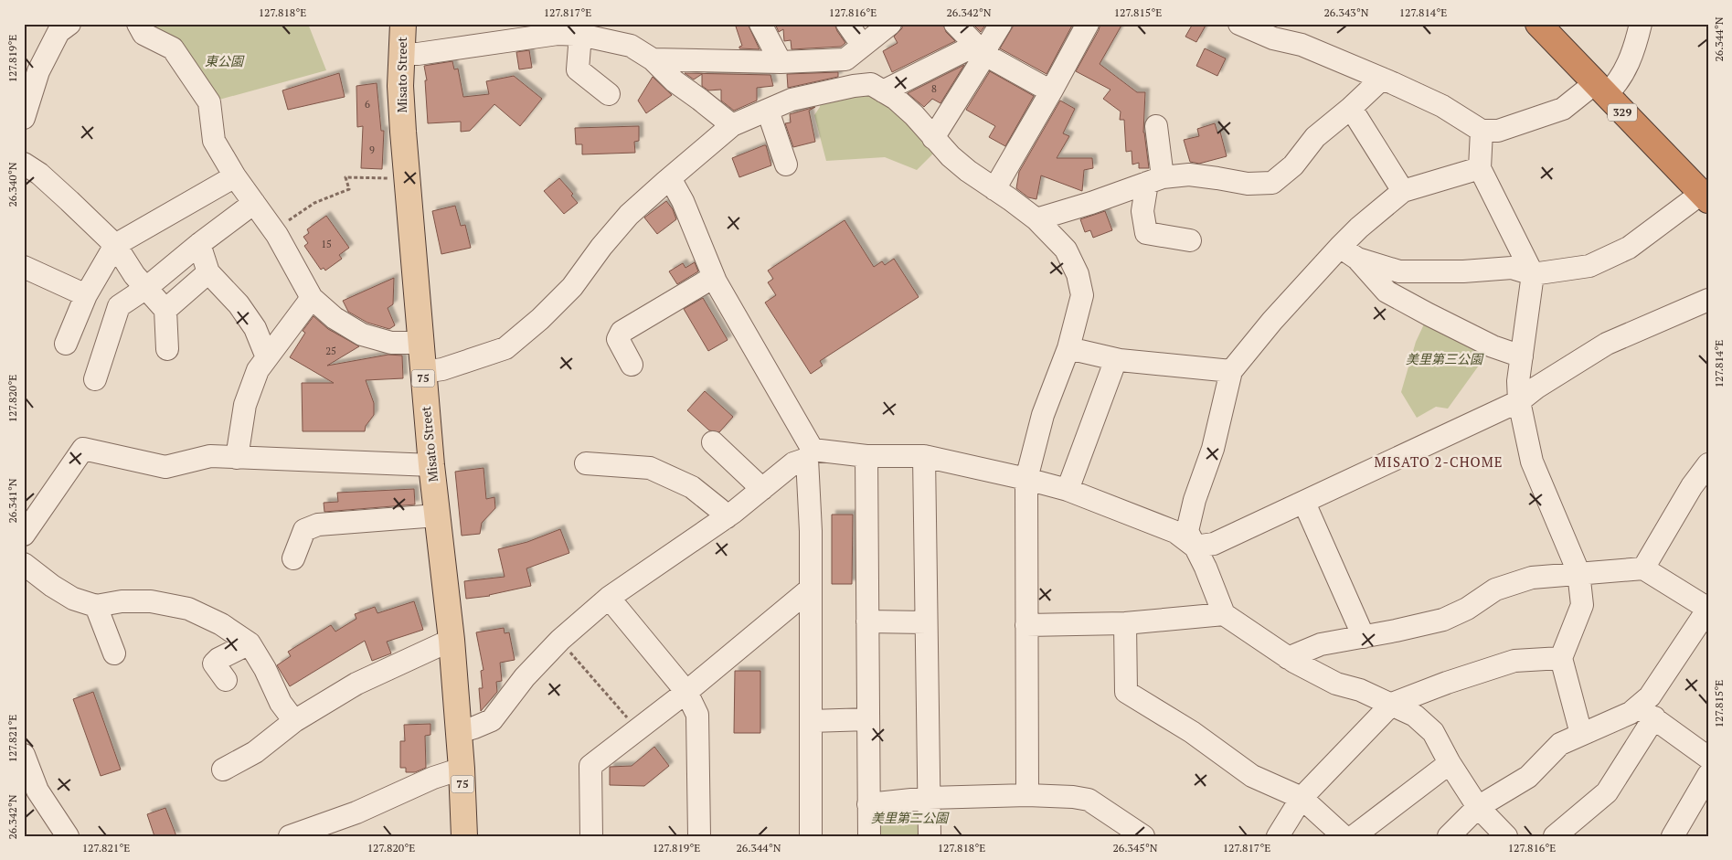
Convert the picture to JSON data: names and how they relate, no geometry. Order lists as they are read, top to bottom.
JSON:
{
  "streets": {
    "highway": ["329"],
    "main road": ["Misato Street", "75"]
  },
  "districts": ["MISATO 2-CHOME"],
  "parks": ["東公園", "美里第三公園", "美里第二公園"],
  "house_numbers": [
    "8",
    "6",
    "9",
    "15",
    "25"
  ],
  "coordinates": [
    "127.818°E",
    "127.817°E",
    "127.816°E",
    "26.342°N",
    "127.815°E",
    "26.343°N",
    "127.814°E",
    "26.344°N",
    "127.819°E",
    "26.340°N",
    "127.820°E",
    "26.341°N",
    "127.821°E",
    "26.345°N"
  ]
}
